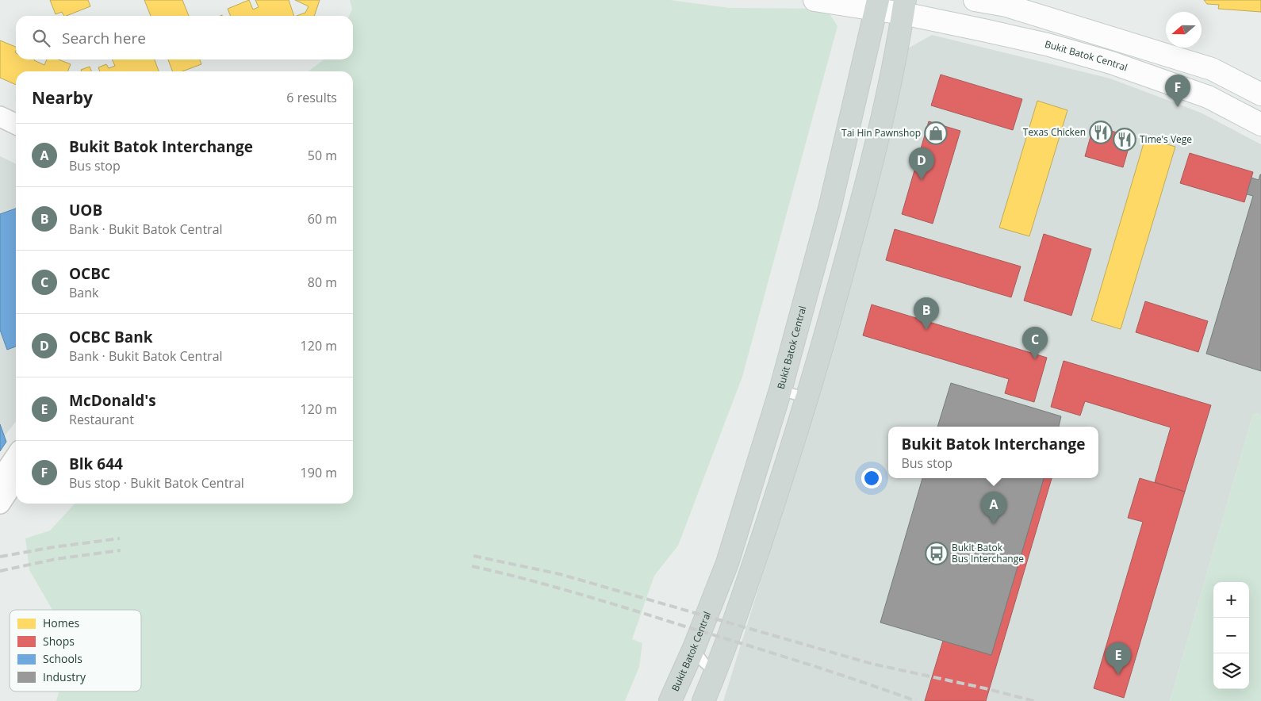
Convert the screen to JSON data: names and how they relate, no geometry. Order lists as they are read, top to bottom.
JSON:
{
  "streets": {
    "main road": ["Bukit Batok Central"]
  },
  "places": {
    "restaurant": ["Texas Chicken", "Time's Vege"],
    "shop": ["Tai Hin Pawnshop"],
    "bus stop": ["Bukit Batok Bus Interchange"]
  },
  "legend": [
    "Homes",
    "Shops",
    "Schools",
    "Industry"
  ],
  "north": "left",
  "page": {
    "search": "Search here",
    "heading": ["Nearby", "6 results"],
    "pins": [
      "F",
      "D",
      "B",
      "C",
      "A",
      "E"
    ],
    "list": [
      {
        "mark": "A",
        "name": "Bukit Batok Interchange",
        "note": "Bus stop",
        "value": "50 m"
      },
      {
        "mark": "B",
        "name": "UOB",
        "note": "Bank · Bukit Batok Central",
        "value": "60 m"
      },
      {
        "mark": "C",
        "name": "OCBC",
        "note": "Bank",
        "value": "80 m"
      },
      {
        "mark": "D",
        "name": "OCBC Bank",
        "note": "Bank · Bukit Batok Central",
        "value": "120 m"
      },
      {
        "mark": "E",
        "name": "McDonald's",
        "note": "Restaurant",
        "value": "120 m"
      },
      {
        "mark": "F",
        "name": "Blk 644",
        "note": "Bus stop · Bukit Batok Central",
        "value": "190 m"
      }
    ],
    "popup": ["Bukit Batok Interchange", "Bus stop"],
    "map_buttons": ["+", "−"]
  }
}
